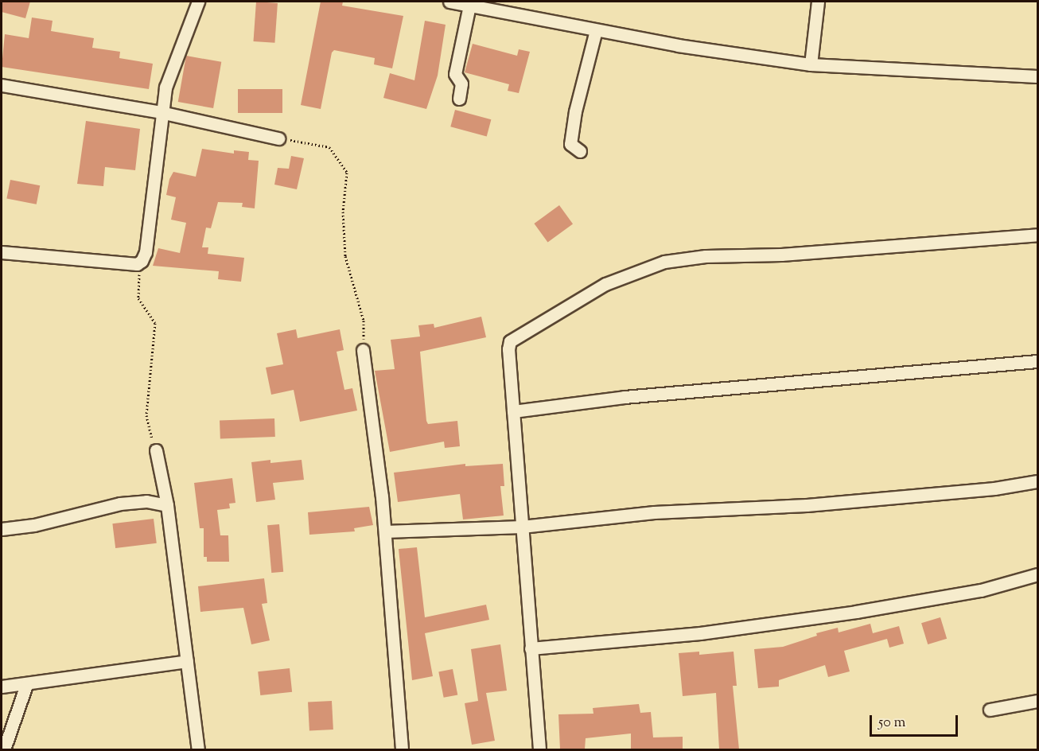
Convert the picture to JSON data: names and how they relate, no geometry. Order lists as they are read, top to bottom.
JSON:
{
  "scale_bar": "50 m"
}
